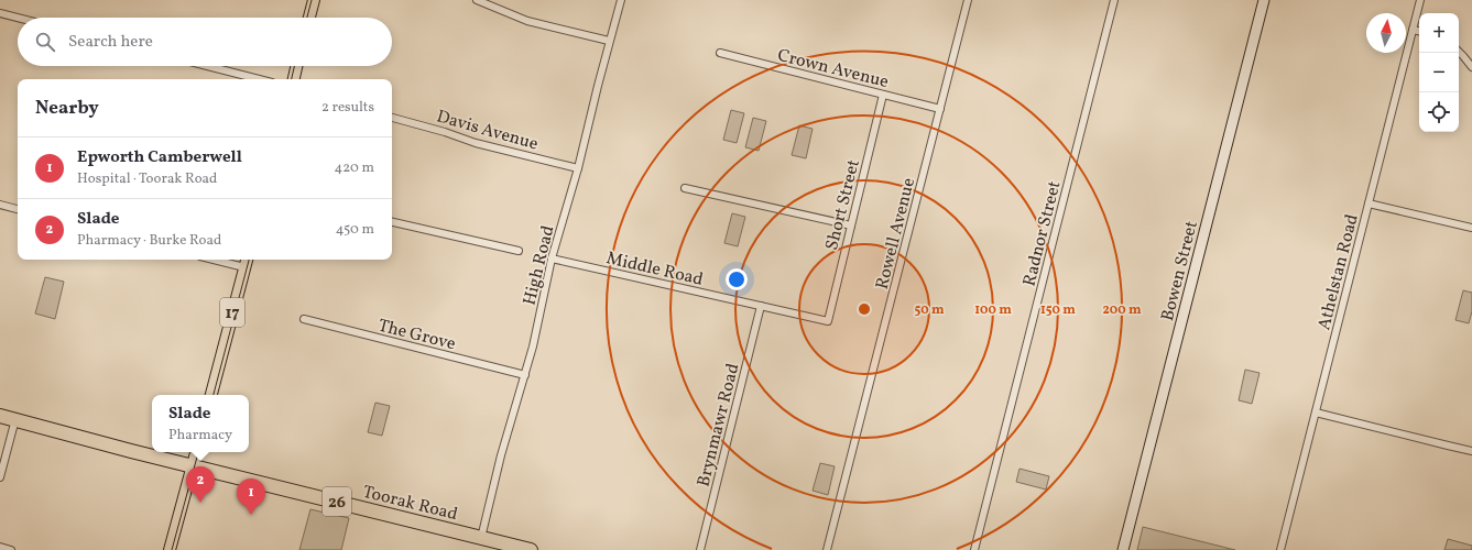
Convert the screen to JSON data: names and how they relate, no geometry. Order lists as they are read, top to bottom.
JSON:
{
  "streets": {
    "highway": ["26", "Toorak Road"],
    "main road": ["17"],
    "street": [
      "Crown Avenue",
      "Davis Avenue",
      "Short Street",
      "Rowell Avenue",
      "Radnor Street",
      "High Road",
      "Middle Road",
      "Bowen Street",
      "Athelstan Road",
      "The Grove",
      "Brynmawr Road"
    ]
  },
  "crossings": [
    ["Crown Avenue", "Short Street"],
    ["Crown Avenue", "Rowell Avenue"],
    ["Davis Avenue", "High Road"],
    ["Short Street", "Middle Road"],
    ["High Road", "Middle Road"],
    ["High Road", "The Grove"],
    ["High Road", "Toorak Road"],
    ["Middle Road", "Brynmawr Road"]
  ],
  "north": "top",
  "page": {
    "map_buttons": ["+", "−"],
    "search": "Search here",
    "heading": ["Nearby", "2 results"],
    "list": [
      {
        "mark": "1",
        "name": "Epworth Camberwell",
        "note": "Hospital · Toorak Road",
        "value": "420 m"
      },
      {
        "mark": "2",
        "name": "Slade",
        "note": "Pharmacy · Burke Road",
        "value": "450 m"
      }
    ],
    "popup": ["Slade", "Pharmacy"],
    "pins": ["2", "1"]
  },
  "rings": [
    "50 m",
    "100 m",
    "150 m",
    "200 m"
  ]
}
